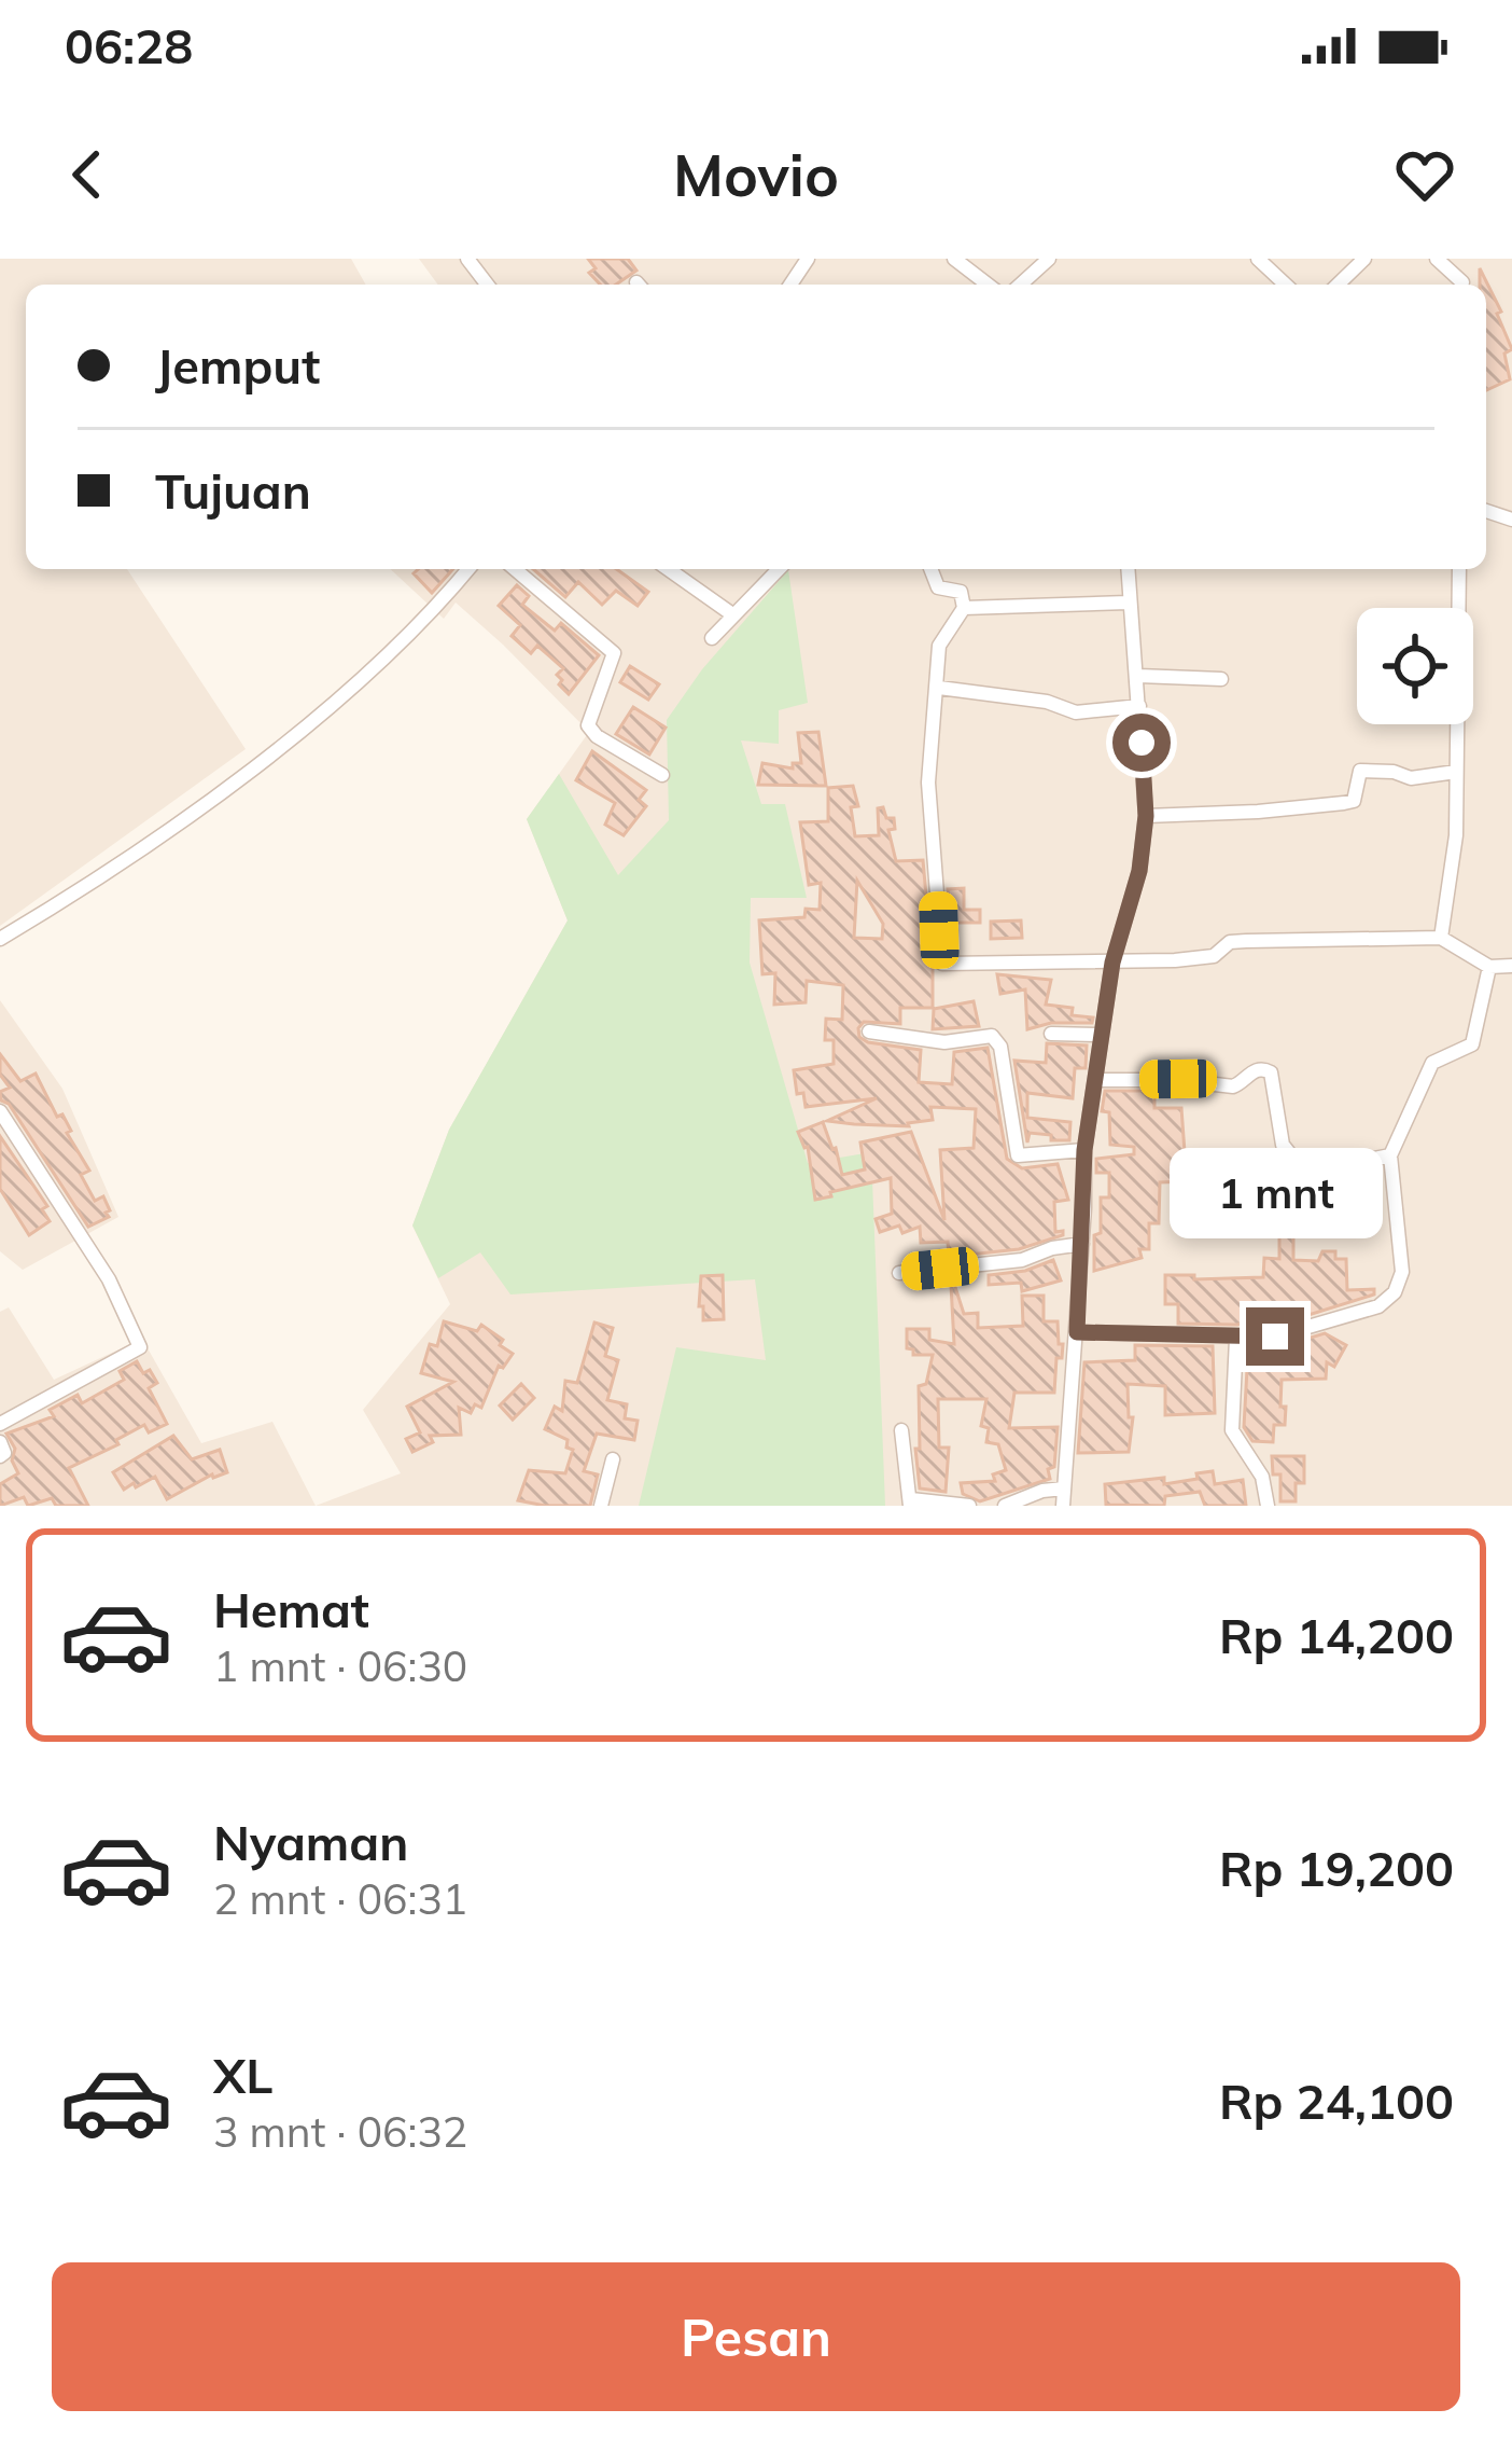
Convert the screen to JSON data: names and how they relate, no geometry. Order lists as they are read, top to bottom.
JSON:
{
  "page": {
    "status": "06:28",
    "header": "Movio",
    "banner": ["Jemput", "Tujuan"],
    "bubble": "1 mnt",
    "list": [
      {
        "name": "Hemat",
        "note": "1 mnt · 06:30",
        "value": "Rp 14,200"
      },
      {
        "name": "Nyaman",
        "note": "2 mnt · 06:31",
        "value": "Rp 19,200"
      },
      {
        "name": "XL",
        "note": "3 mnt · 06:32",
        "value": "Rp 24,100"
      }
    ],
    "buttons": "Pesan"
  }
}
